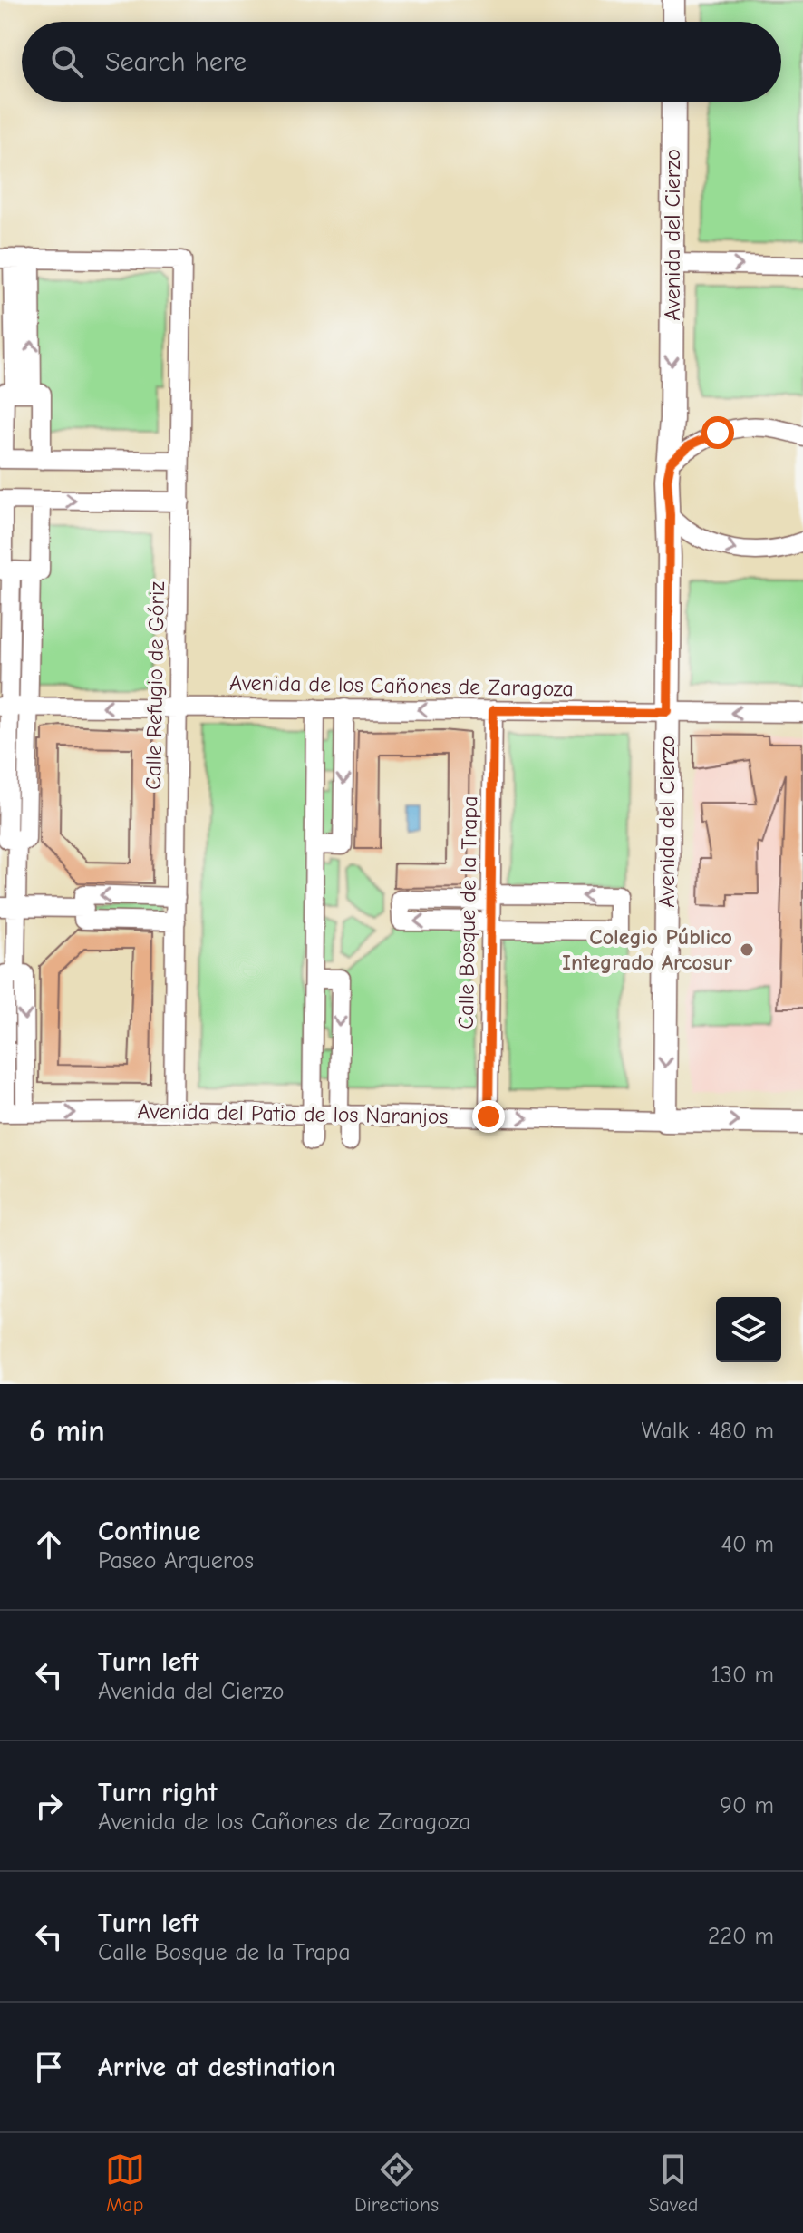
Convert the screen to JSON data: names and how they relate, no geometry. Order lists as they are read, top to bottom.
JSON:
{
  "streets": {
    "main road": ["Avenida del Cierzo", "Avenida del Patio de los Naranjos"],
    "street": ["Calle Refugio de Góriz", "Avenida de los Cañones de Zaragoza", "Calle Bosque de la Trapa"]
  },
  "crossings": [
    ["Avenida del Cierzo", "Avenida de los Cañones de Zaragoza"],
    ["Avenida del Cierzo", "Avenida del Patio de los Naranjos"],
    ["Calle Refugio de Góriz", "Avenida de los Cañones de Zaragoza"],
    ["Calle Refugio de Góriz", "Avenida del Patio de los Naranjos"],
    ["Avenida de los Cañones de Zaragoza", "Calle Bosque de la Trapa"],
    ["Calle Bosque de la Trapa", "Avenida del Patio de los Naranjos"]
  ],
  "one_way": ["Avenida del Cierzo", "Avenida de los Cañones de Zaragoza", "Avenida del Patio de los Naranjos"],
  "places": ["Colegio Público Integrado Arcosur"],
  "page": {
    "search": "Search here",
    "heading": ["6 min", "Walk · 480 m"],
    "list": [
      ["Continue", "Paseo Arqueros", "40 m"],
      ["Turn left", "Avenida del Cierzo", "130 m"],
      ["Turn right", "Avenida de los Cañones de Zaragoza", "90 m"],
      ["Turn left", "Calle Bosque de la Trapa", "220 m"],
      "Arrive at destination"
    ],
    "nav": ["Map", "Directions", "Saved"]
  }
}
